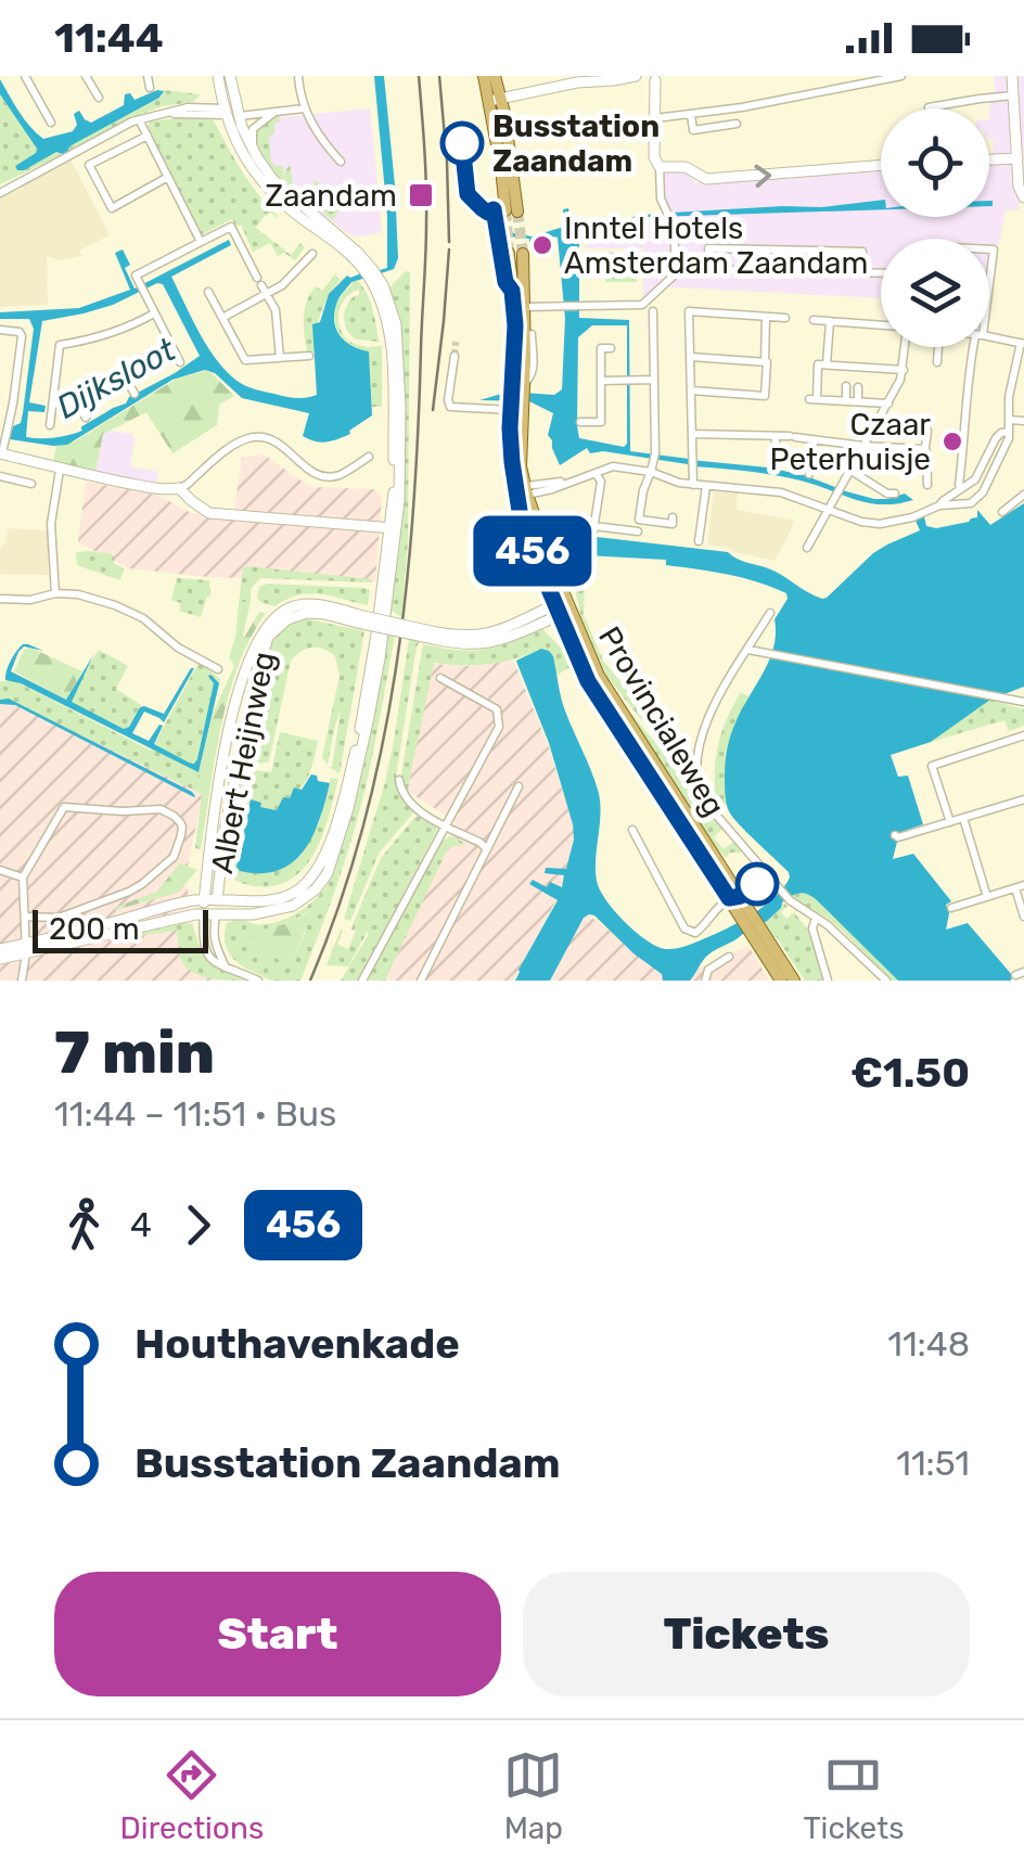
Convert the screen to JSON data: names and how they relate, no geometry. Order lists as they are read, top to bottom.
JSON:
{
  "streets": {
    "main road": ["Provincialeweg"],
    "street": ["Albert Heijnweg"]
  },
  "crossings": [
    ["Provincialeweg", "Albert Heijnweg"]
  ],
  "water": ["Dijksloot"],
  "places": {
    "other": ["Busstation Zaandam", "Inntel Hotels Amsterdam Zaandam", "Czaar Peterhuisje"],
    "transit": ["Zaandam"]
  },
  "lines": ["bus line 456"],
  "scale_bar": "200 m",
  "page": {
    "status": "11:44",
    "on_map": "456",
    "scale": "200 m",
    "heading": ["7 min", "11:44 – 11:51 · Bus", "€1.50"],
    "legs": ["4", "456"],
    "list": [
      {
        "name": "Houthavenkade",
        "value": "11:48"
      },
      {
        "name": "Busstation Zaandam",
        "value": "11:51"
      }
    ],
    "buttons": ["Start", "Tickets"],
    "tabs": ["Directions", "Map", "Tickets"]
  }
}
